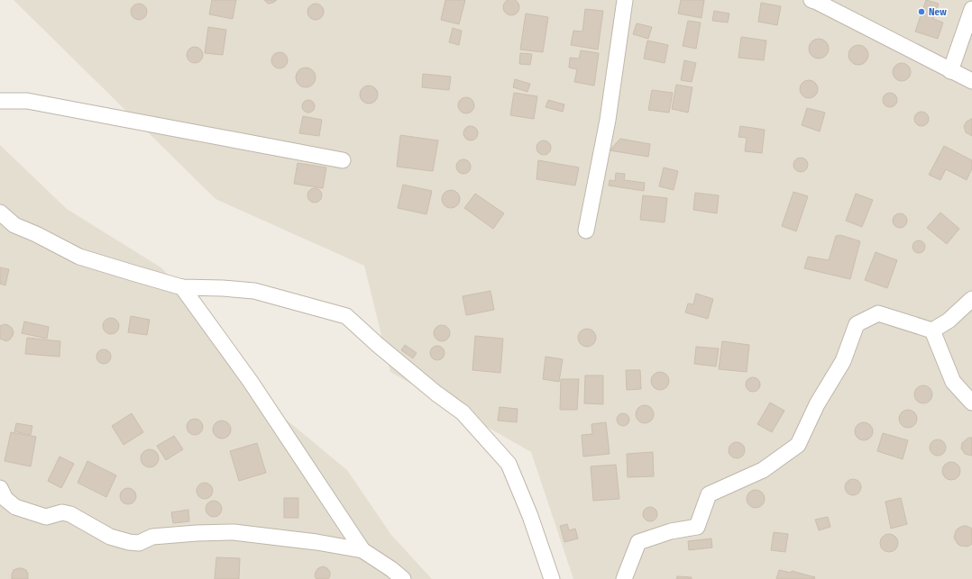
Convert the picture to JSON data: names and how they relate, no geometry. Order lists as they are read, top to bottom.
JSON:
{
  "places": ["New"]
}
